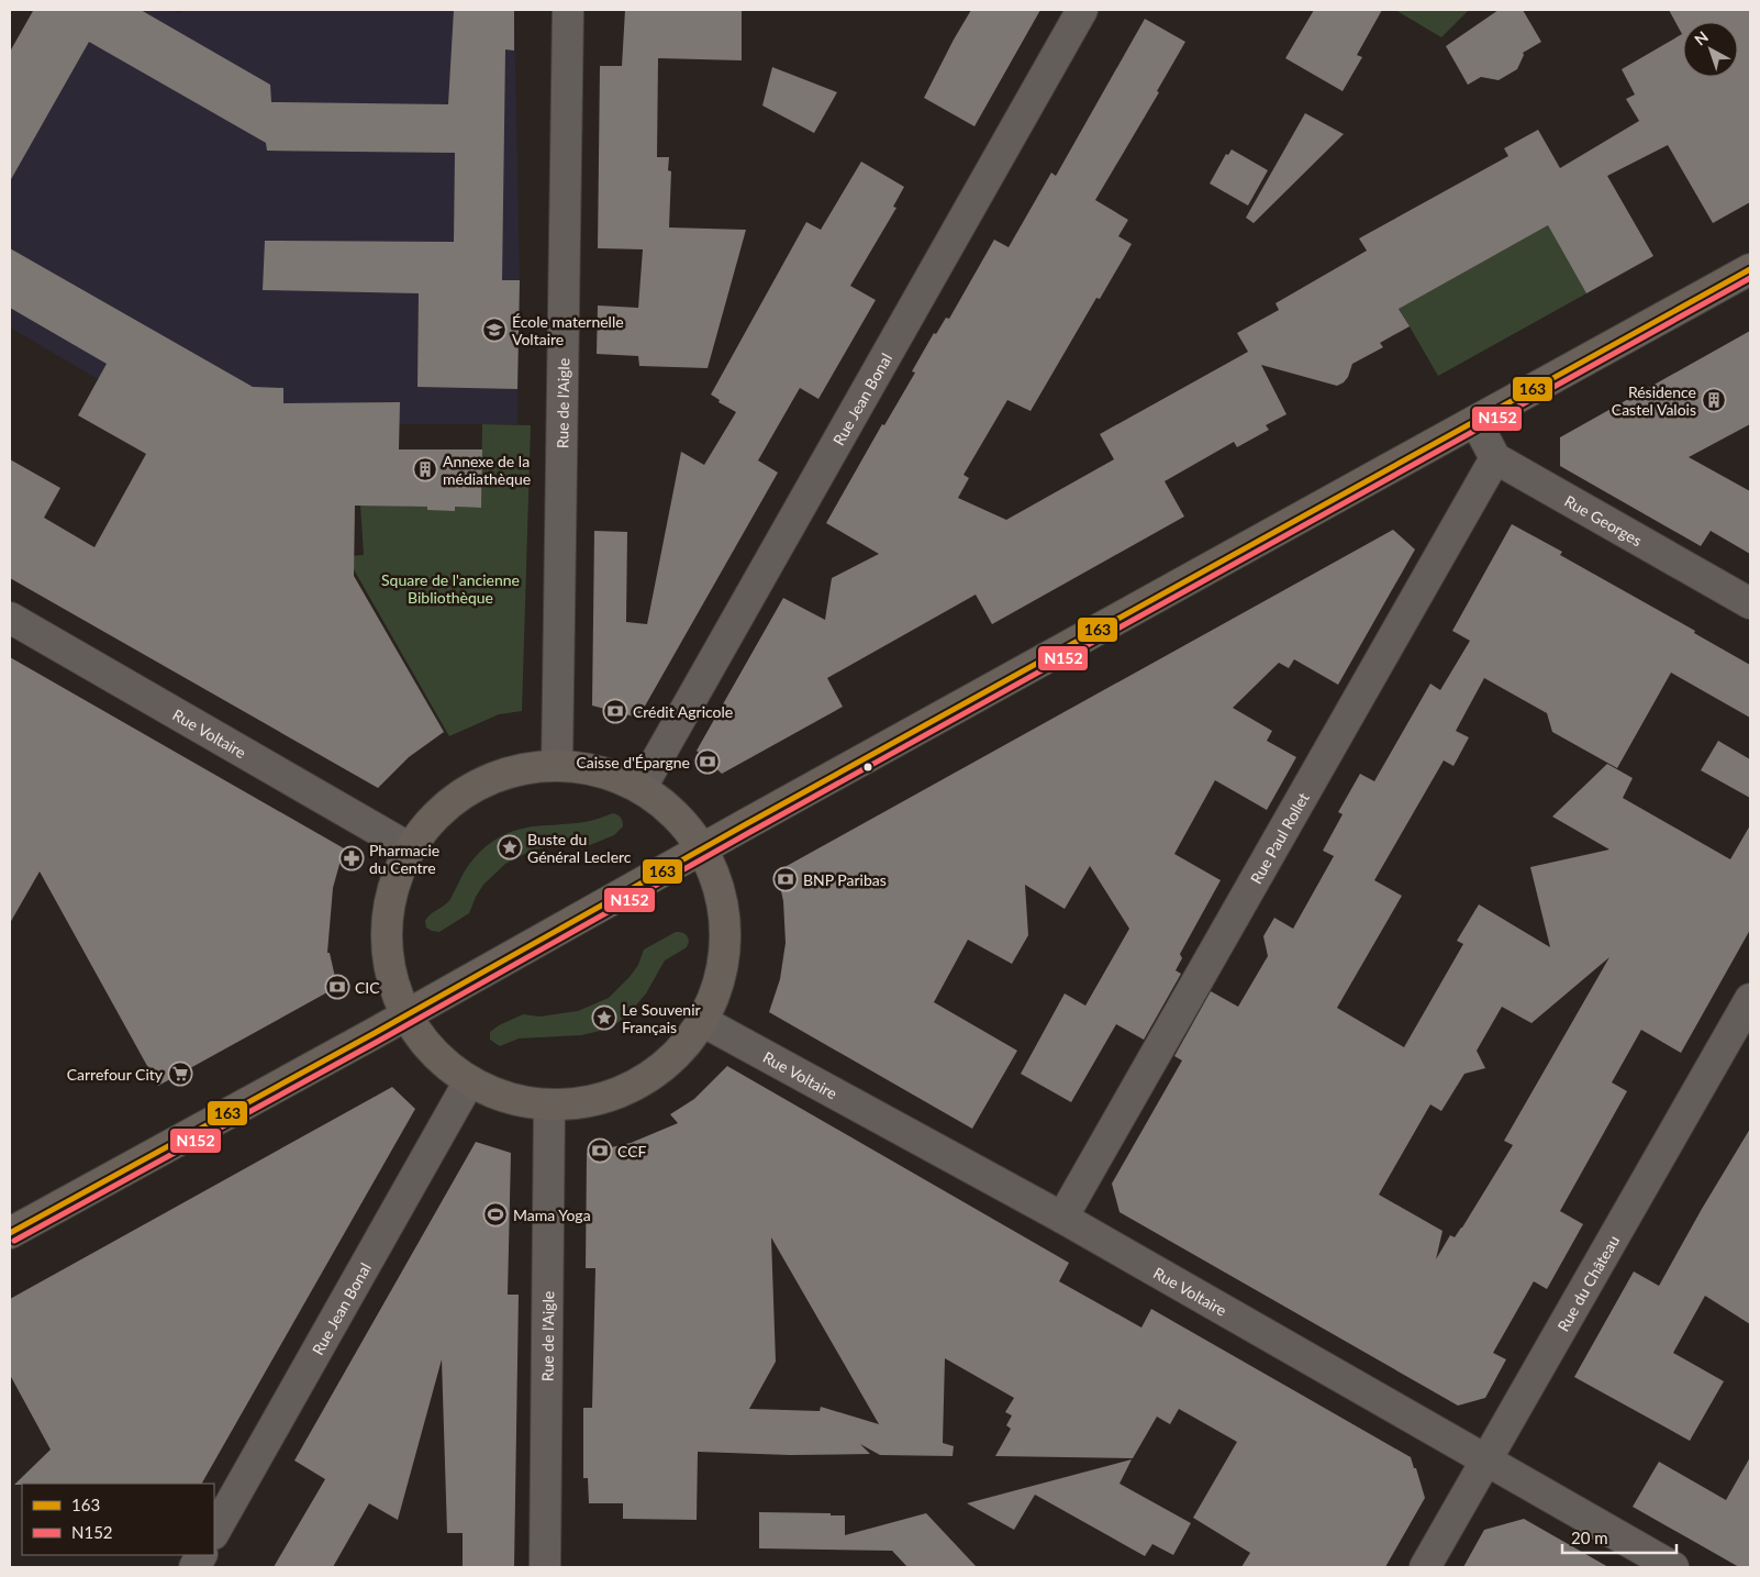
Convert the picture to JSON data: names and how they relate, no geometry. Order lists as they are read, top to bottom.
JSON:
{
  "streets": {
    "street": [
      "Rue Jean Bonal",
      "Rue de l'Aigle",
      "Rue Georges",
      "Rue Voltaire",
      "Rue Paul Rollet",
      "Rue du Château"
    ]
  },
  "crossings": [
    ["Rue Georges", "Rue Paul Rollet"],
    ["Rue Voltaire", "Rue Paul Rollet"],
    ["Rue Voltaire", "Rue du Château"]
  ],
  "parks": ["Square de l'ancienne Bibliothèque"],
  "places": {
    "school or university": ["École maternelle Voltaire"],
    "building": ["Résidence Castel Valois", "Annexe de la médiathèque"],
    "bank": [
      "Crédit Agricole",
      "Caisse d'Épargne",
      "BNP Paribas",
      "CIC",
      "CCF"
    ],
    "place": ["Buste du Général Leclerc", "Le Souvenir Français"],
    "pharmacy": ["Pharmacie du Centre"],
    "supermarket": ["Carrefour City"],
    "sports": ["Mama Yoga"]
  },
  "lines": ["transit line 163", "transit line N152"],
  "legend": ["163", "N152"],
  "scale_bar": "20 m",
  "north": "top left"
}
